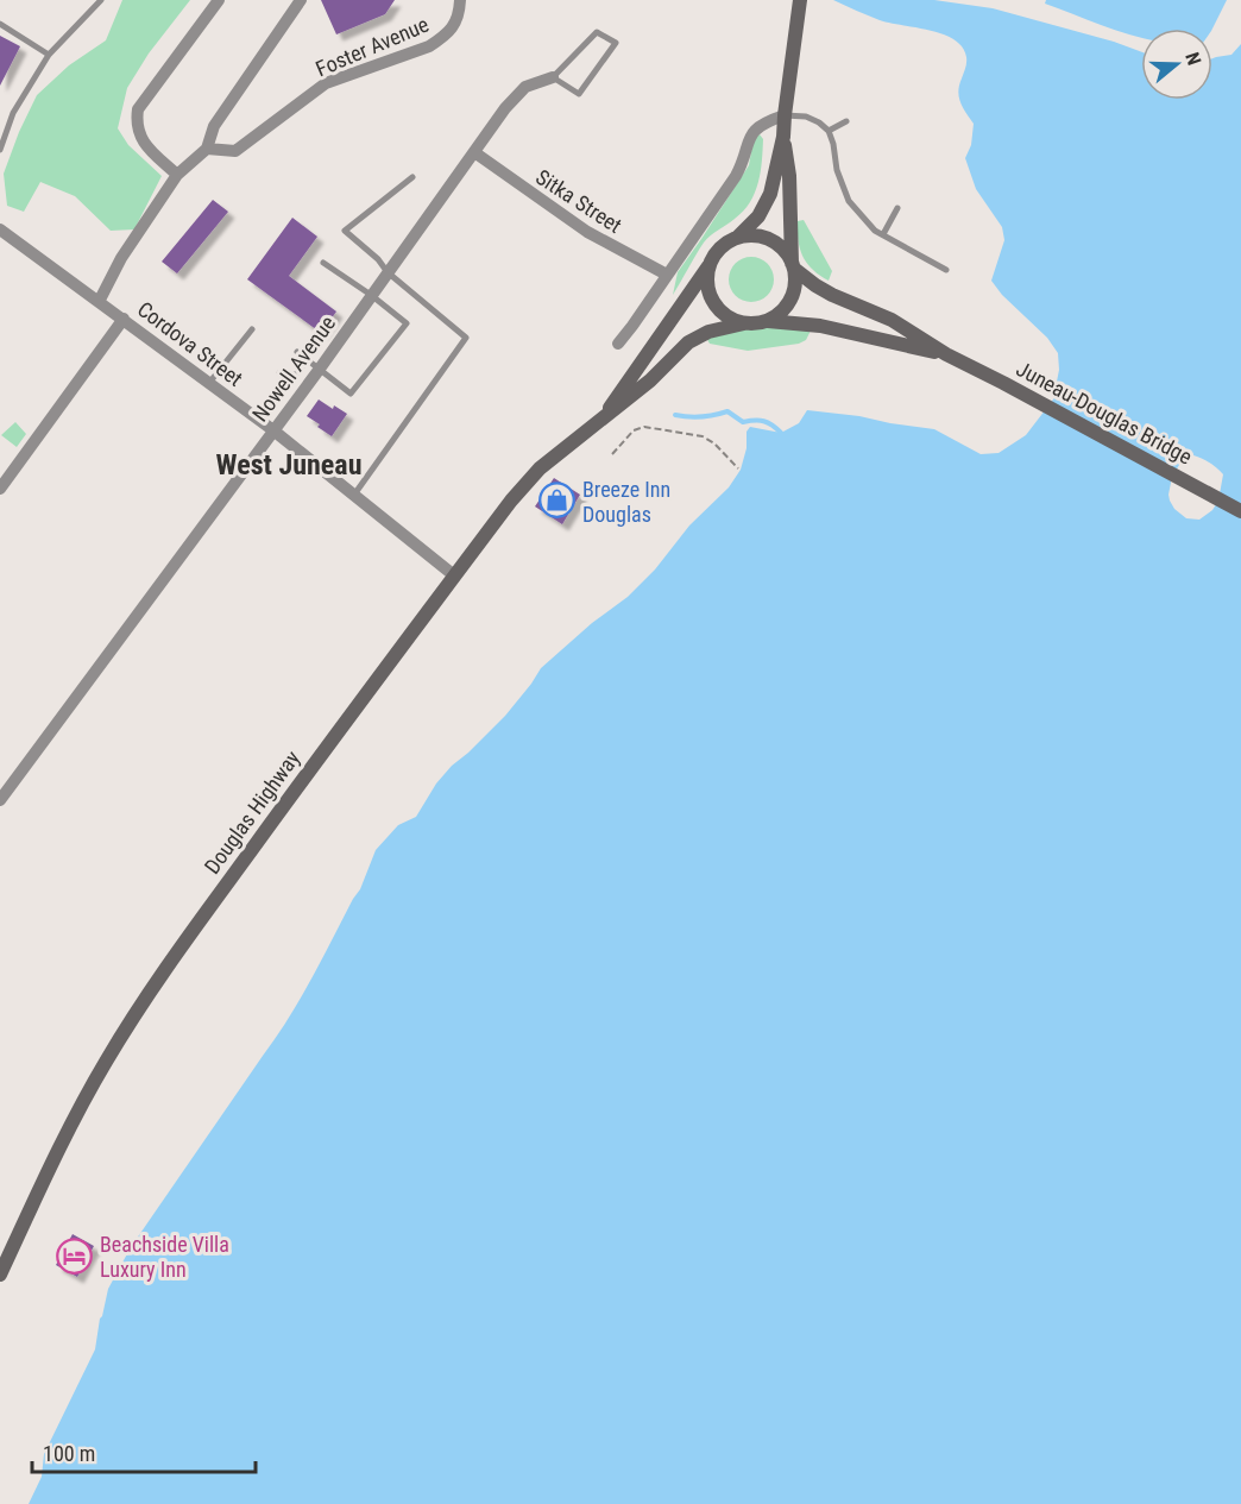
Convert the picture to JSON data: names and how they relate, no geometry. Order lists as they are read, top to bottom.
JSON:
{
  "streets": {
    "main road": ["Juneau-Douglas Bridge", "Douglas Highway"],
    "street": [
      "Foster Avenue",
      "Sitka Street",
      "Cordova Street",
      "Nowell Avenue"
    ]
  },
  "crossings": [
    ["Sitka Street", "Nowell Avenue"],
    ["Cordova Street", "Nowell Avenue"],
    ["Cordova Street", "Douglas Highway"]
  ],
  "districts": ["West Juneau"],
  "places": {
    "shop": ["Breeze Inn Douglas"],
    "hotel": ["Beachside Villa Luxury Inn"]
  },
  "scale_bar": "100 m",
  "north": "right"
}
